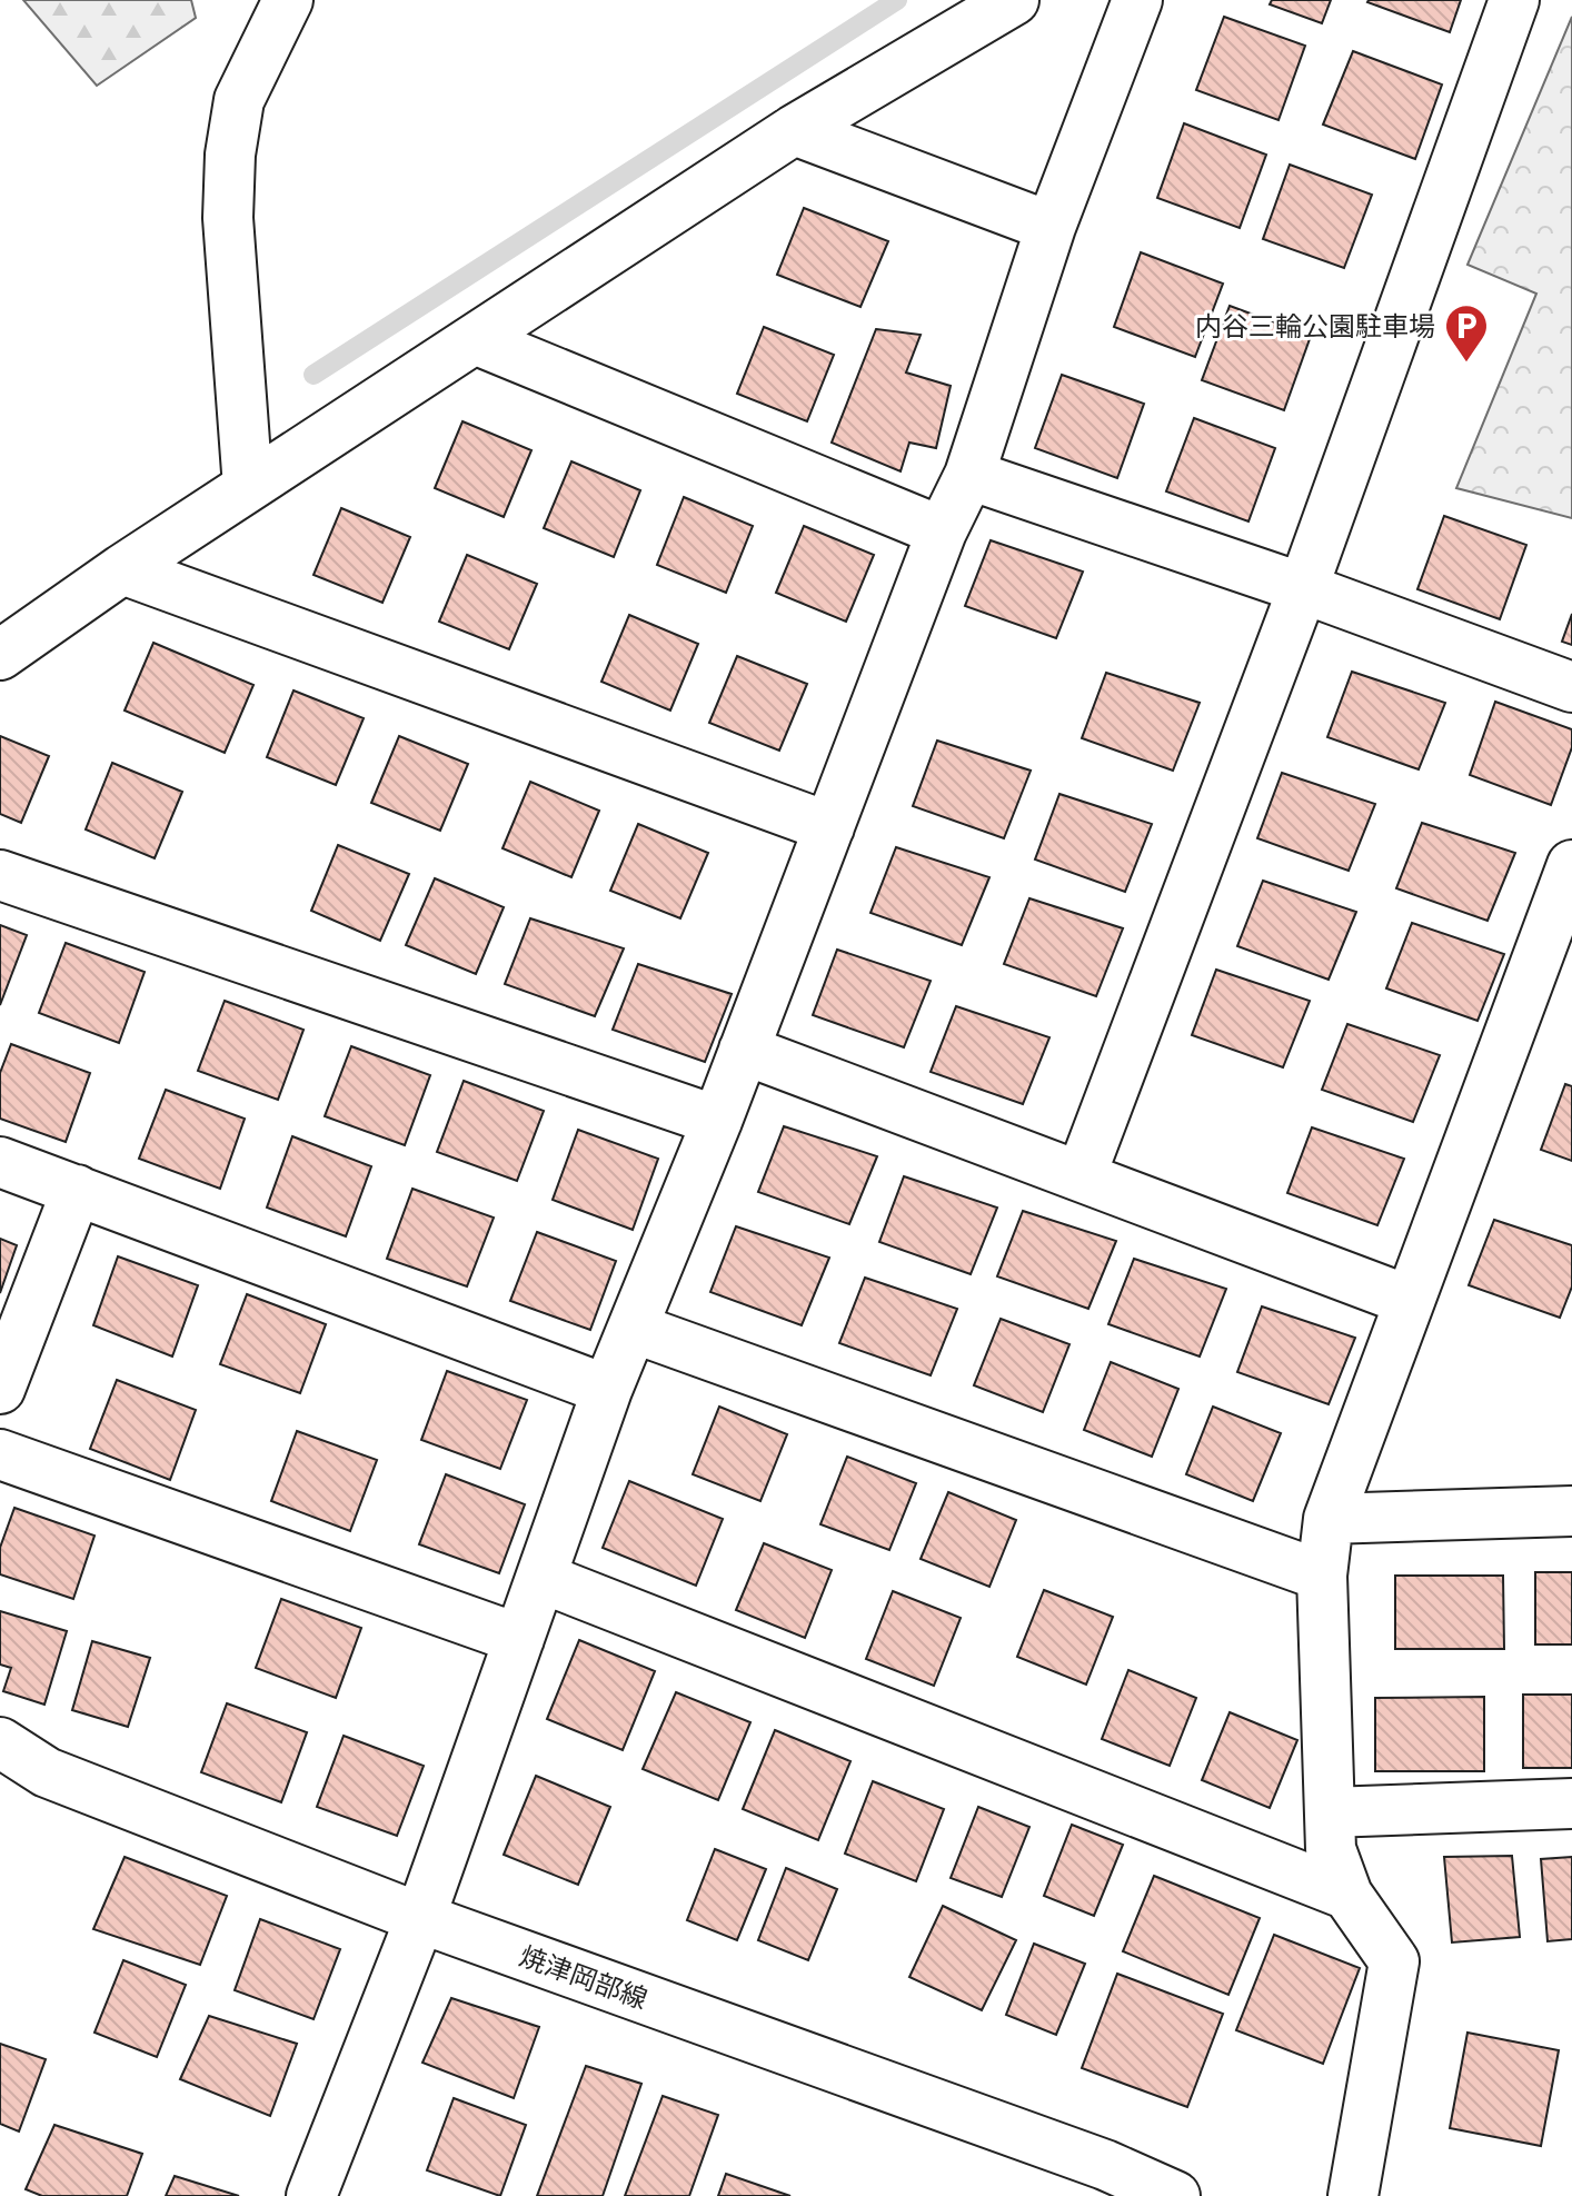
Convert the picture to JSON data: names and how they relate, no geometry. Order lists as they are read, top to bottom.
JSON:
{
  "streets": {
    "street": ["焼津岡部線"]
  },
  "places": {
    "parking": ["内谷三輪公園駐車場"]
  }
}
